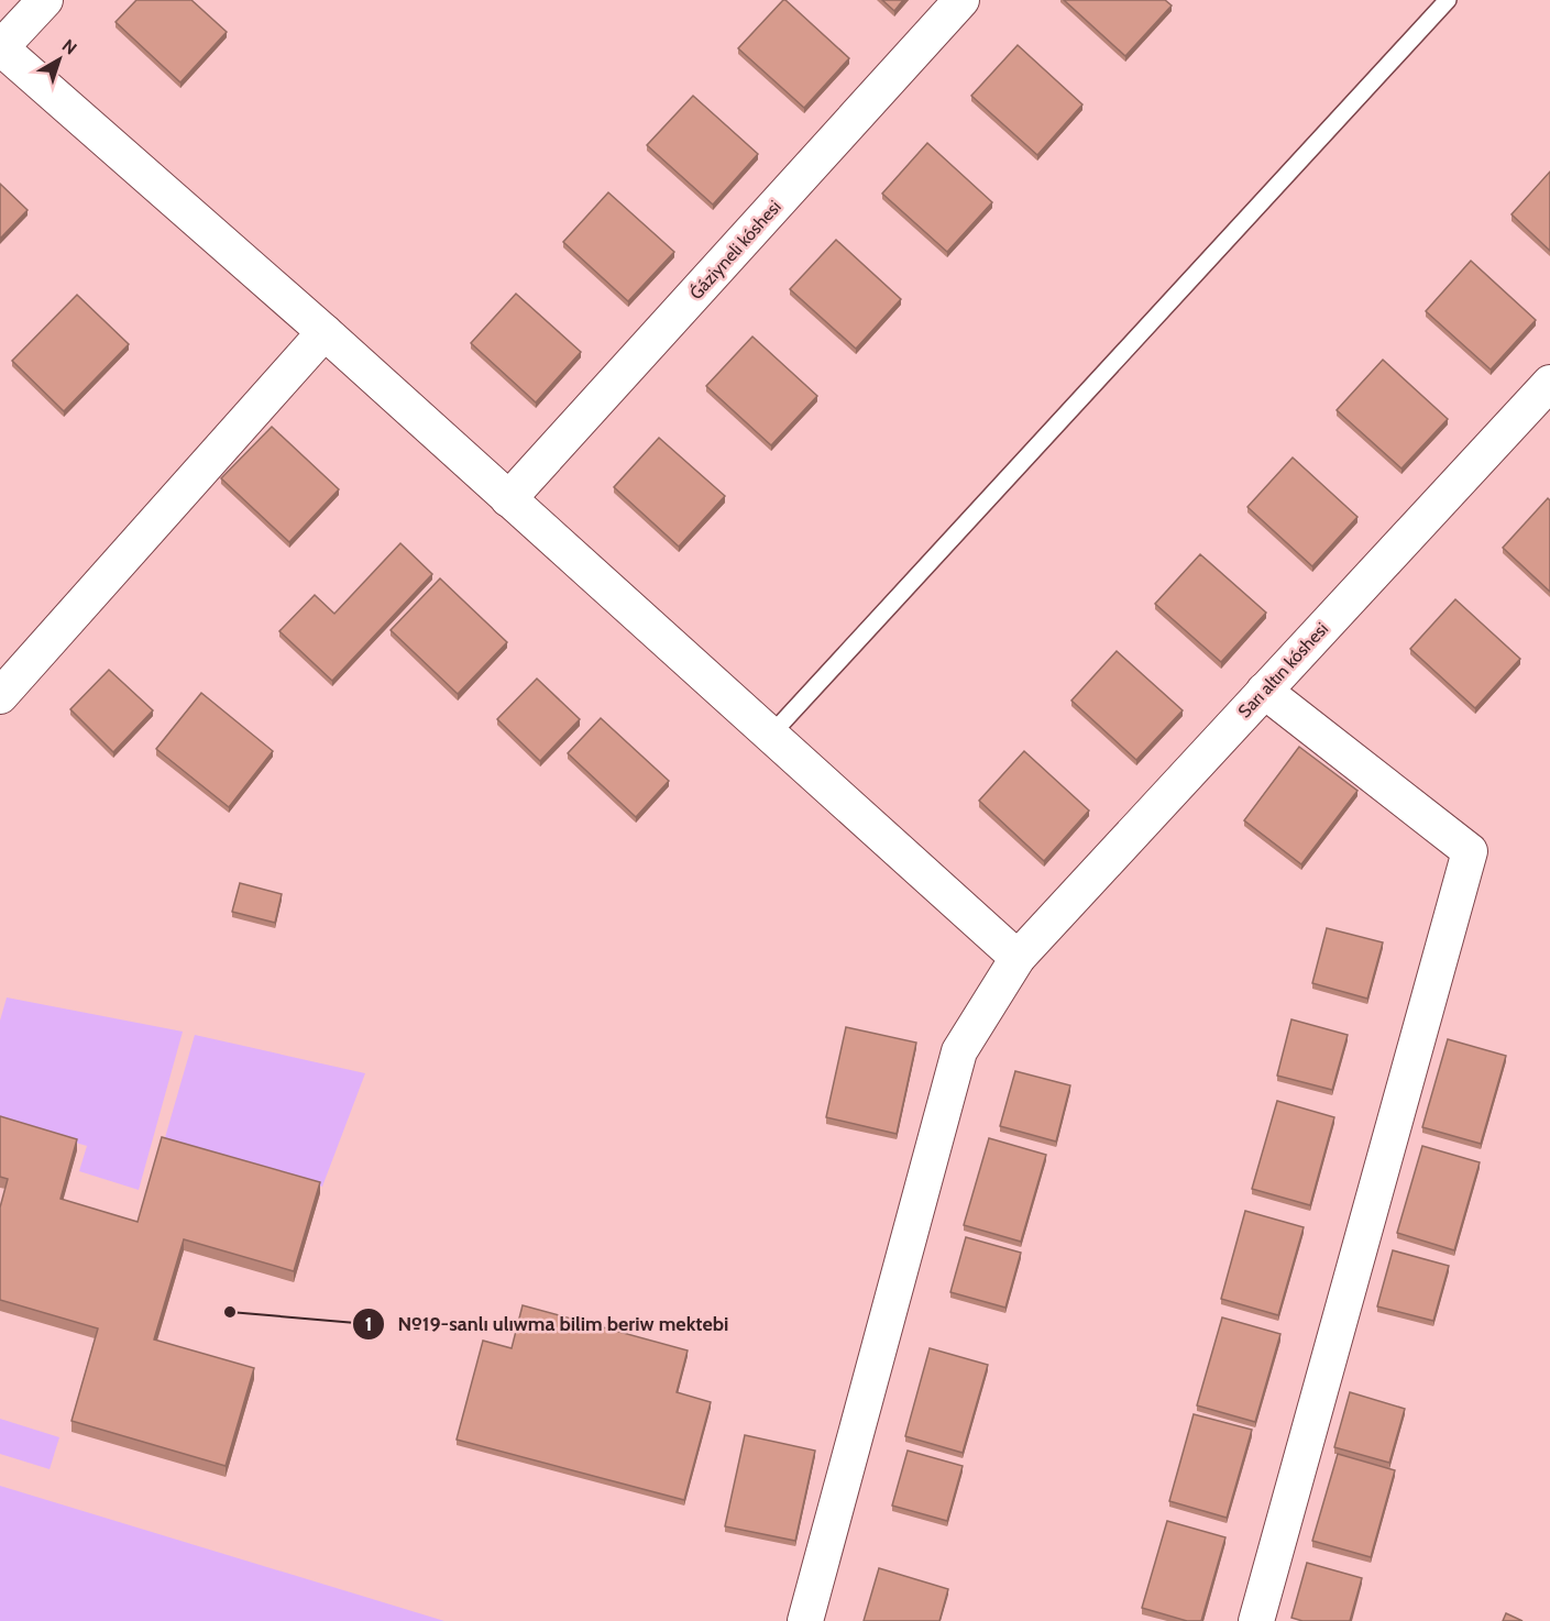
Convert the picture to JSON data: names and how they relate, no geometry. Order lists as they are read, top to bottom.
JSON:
{
  "streets": {
    "street": ["Ǵáziyneli kóshesi", "Sarı altın kóshesi"]
  },
  "places": ["№19-sanlı ulıwma bilim beriw mektebi"],
  "north": "top right"
}
